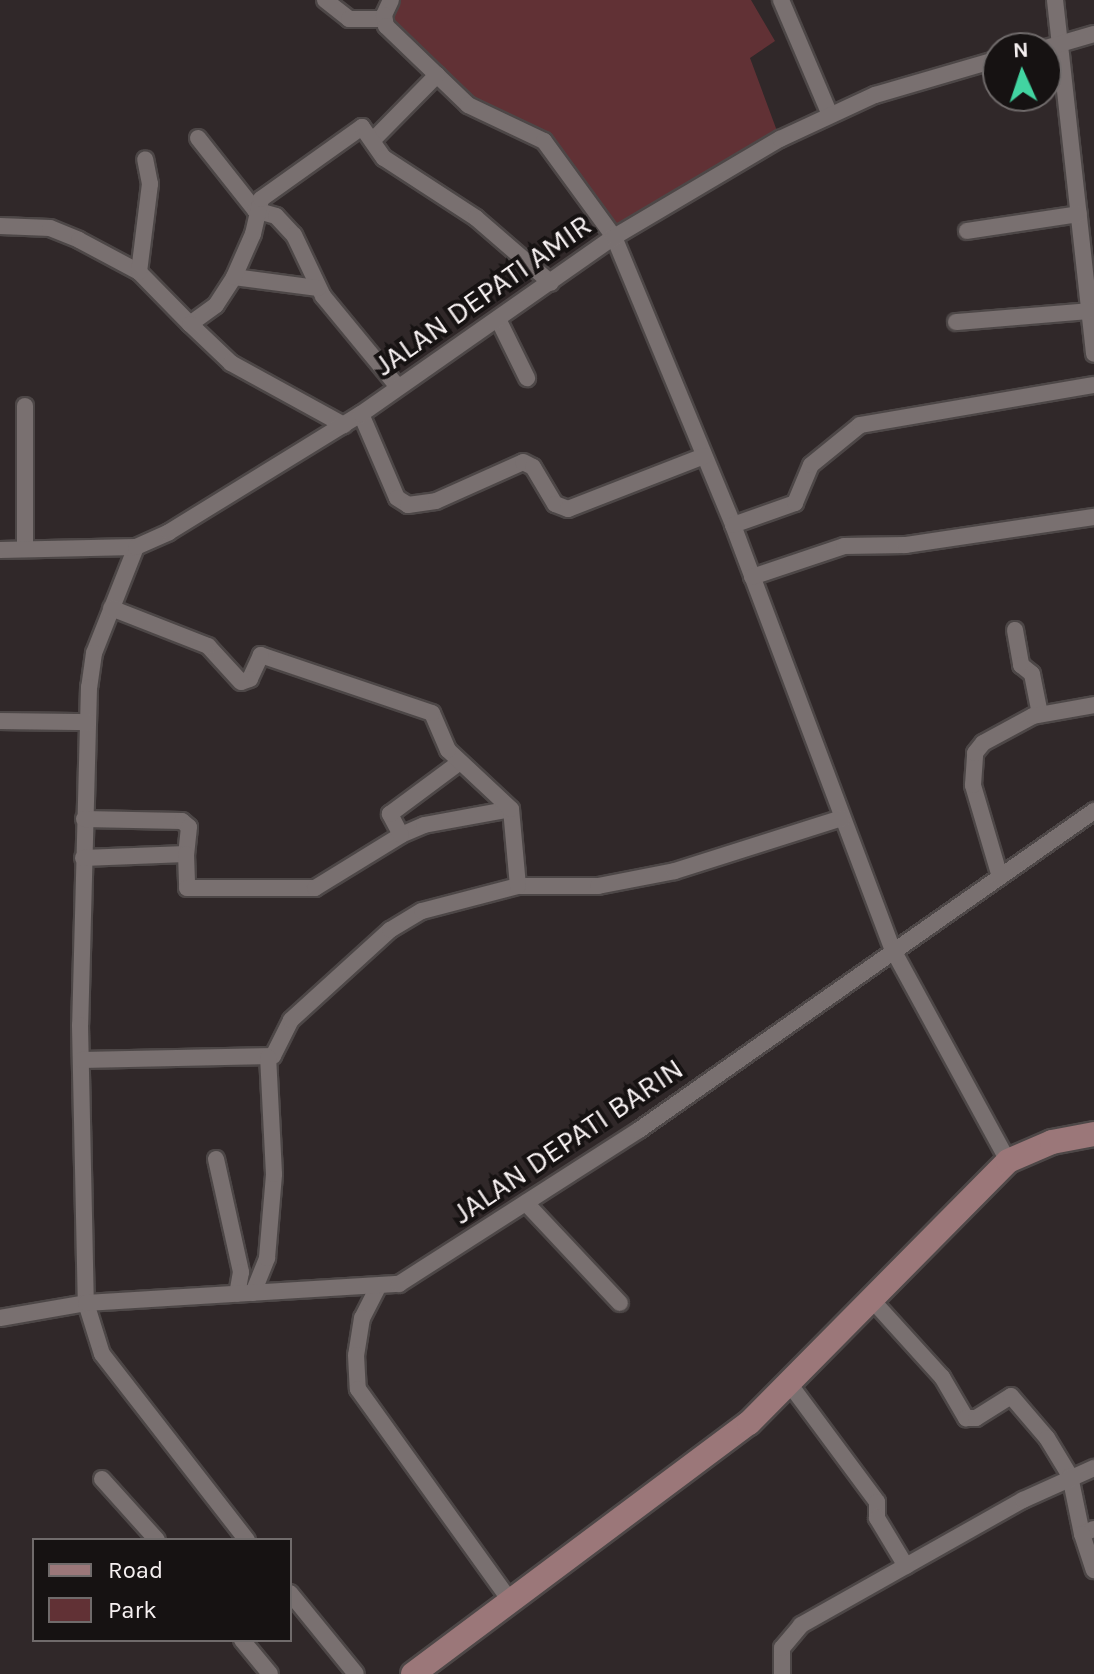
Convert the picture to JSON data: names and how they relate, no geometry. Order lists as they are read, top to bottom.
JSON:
{
  "streets": {
    "street": ["JALAN DEPATI AMIR", "JALAN DEPATI BARIN"]
  },
  "legend": ["Road", "Park"],
  "north": "top"
}
